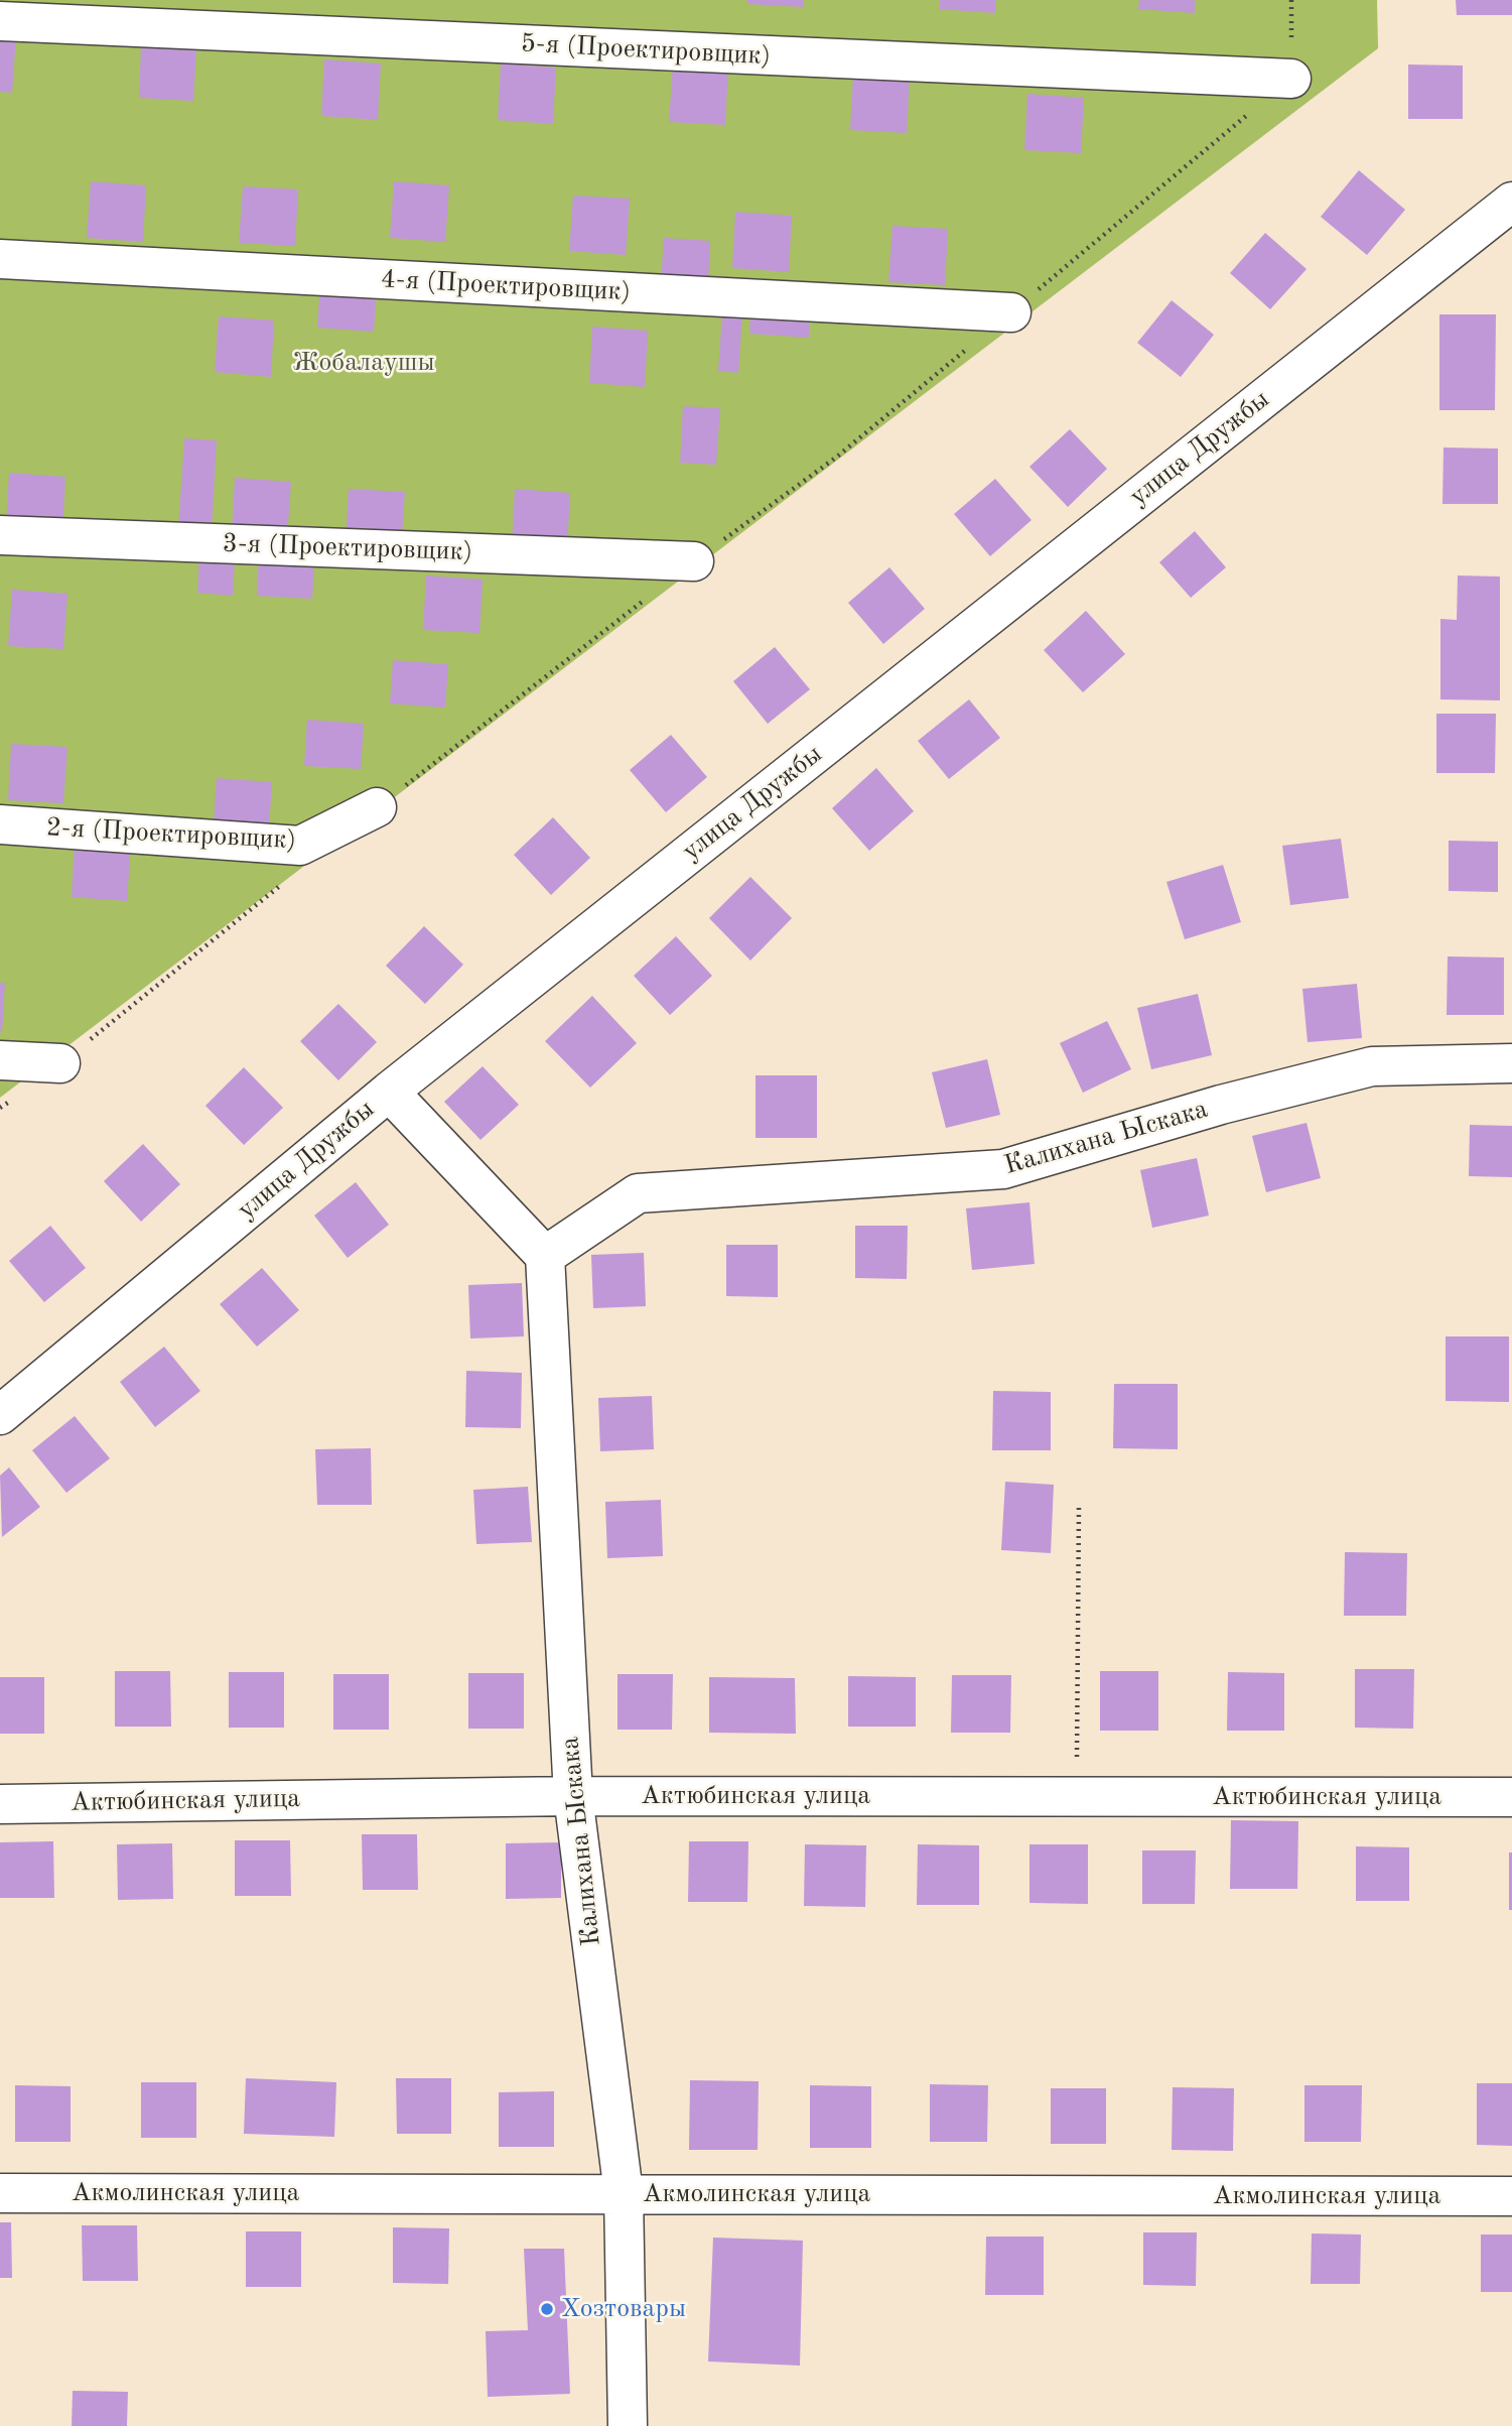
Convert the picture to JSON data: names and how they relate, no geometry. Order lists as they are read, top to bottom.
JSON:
{
  "streets": {
    "street": [
      "5-я (Проектировщик)",
      "4-я (Проектировщик)",
      "улица Дружбы",
      "3-я (Проектировщик)",
      "2-я (Проектировщик)",
      "Калихана Ыскака",
      "Актюбинская улица",
      "Акмолинская улица"
    ]
  },
  "crossings": [
    ["Калихана Ыскака", "Актюбинская улица"],
    ["Калихана Ыскака", "Акмолинская улица"]
  ],
  "parks": ["Жобалаушы"],
  "places": ["Хозтовары"]
}
